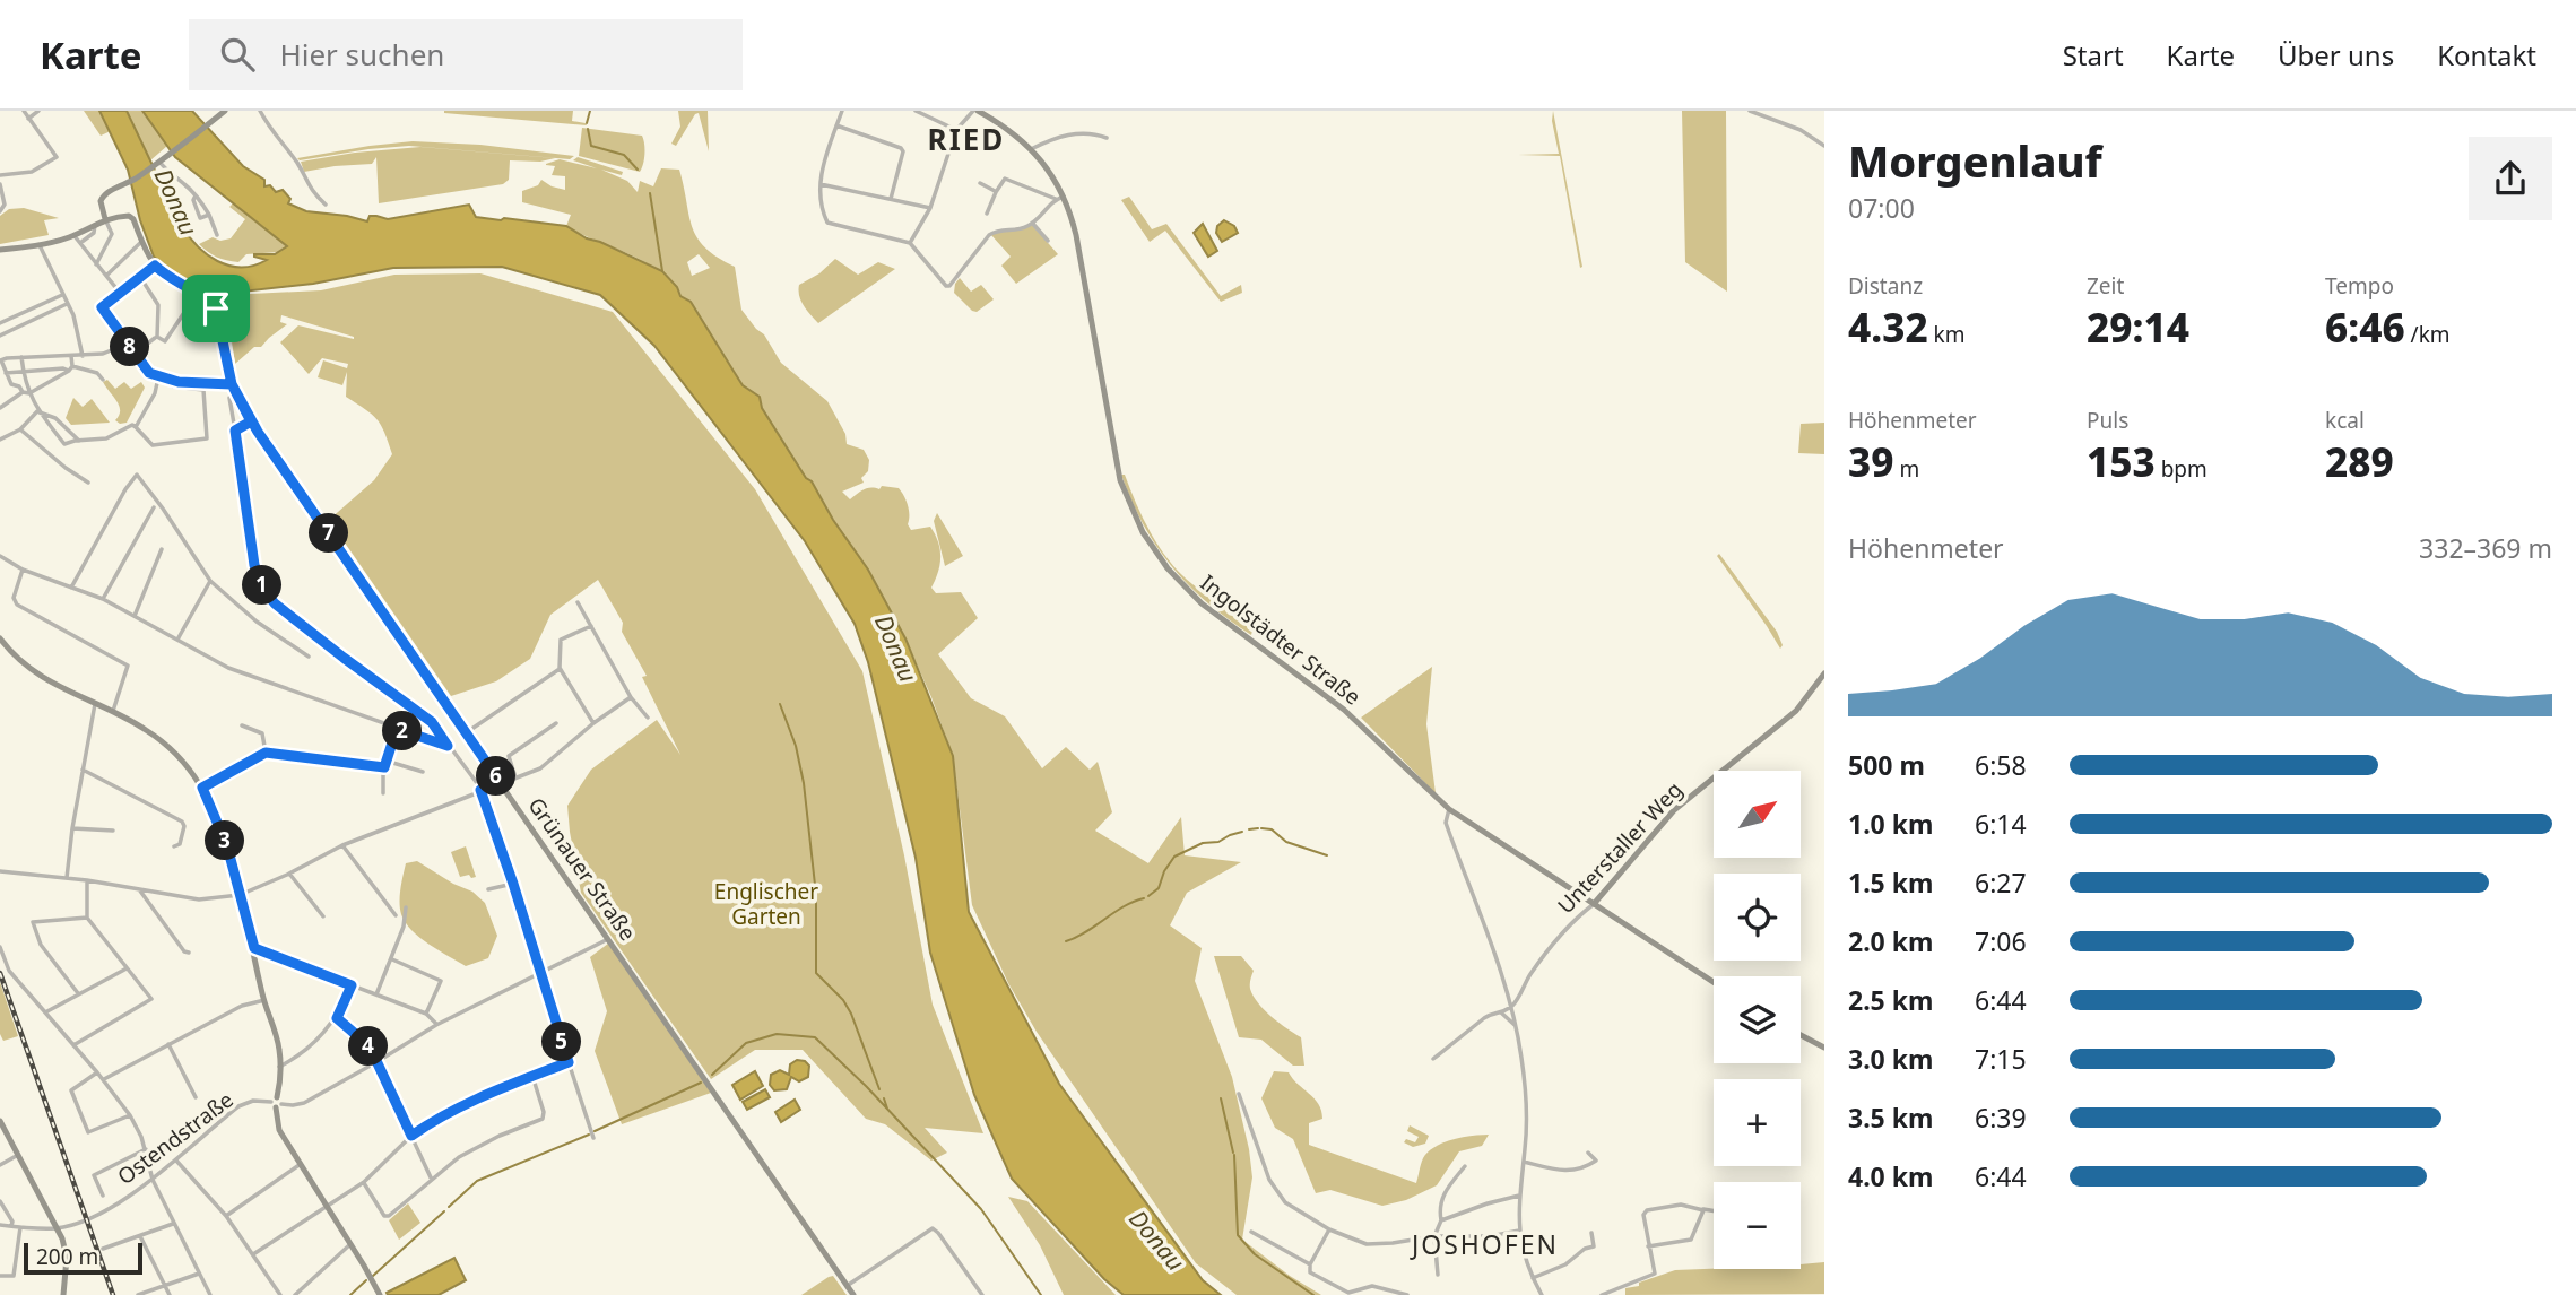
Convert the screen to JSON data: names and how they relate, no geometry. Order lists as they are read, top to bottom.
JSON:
{
  "streets": {
    "street": [
      "Ingolstädter Straße",
      "Unterstaller Weg",
      "Grünauer Straße",
      "Ostendstraße"
    ]
  },
  "crossings": [
    ["Ingolstädter Straße", "Unterstaller Weg"],
    ["Grünauer Straße", "Ostendstraße"]
  ],
  "districts": ["RIED", "JOSHOFEN"],
  "water": ["Donau"],
  "parks": ["Englischer Garten"],
  "scale_bar": "200 m",
  "north": "top right",
  "page": {
    "header": "Karte",
    "search": "Hier suchen",
    "nav": [
      "Start",
      "Karte",
      "Über uns",
      "Kontakt"
    ],
    "heading": ["Morgenlauf", "07:00"],
    "stats": [
      ["Distanz", "4.32 km"],
      ["Zeit", "29:14"],
      ["Tempo", "6:46 /km"],
      ["Höhenmeter", "39 m"],
      ["Puls", "153 bpm"],
      ["kcal", "289"]
    ],
    "pins": [
      "8",
      "7",
      "1",
      "2",
      "6",
      "3",
      "5",
      "4"
    ],
    "chart": ["Höhenmeter", "332–369 m"],
    "list": [
      {
        "name": "500 m",
        "note": "6:58"
      },
      {
        "name": "1.0 km",
        "note": "6:14"
      },
      {
        "name": "1.5 km",
        "note": "6:27"
      },
      {
        "name": "2.0 km",
        "note": "7:06"
      },
      {
        "name": "2.5 km",
        "note": "6:44"
      },
      {
        "name": "3.0 km",
        "note": "7:15"
      },
      {
        "name": "3.5 km",
        "note": "6:39"
      },
      {
        "name": "4.0 km",
        "note": "6:44"
      }
    ],
    "map_buttons": ["+", "−"],
    "scale": "200 m"
  }
}
